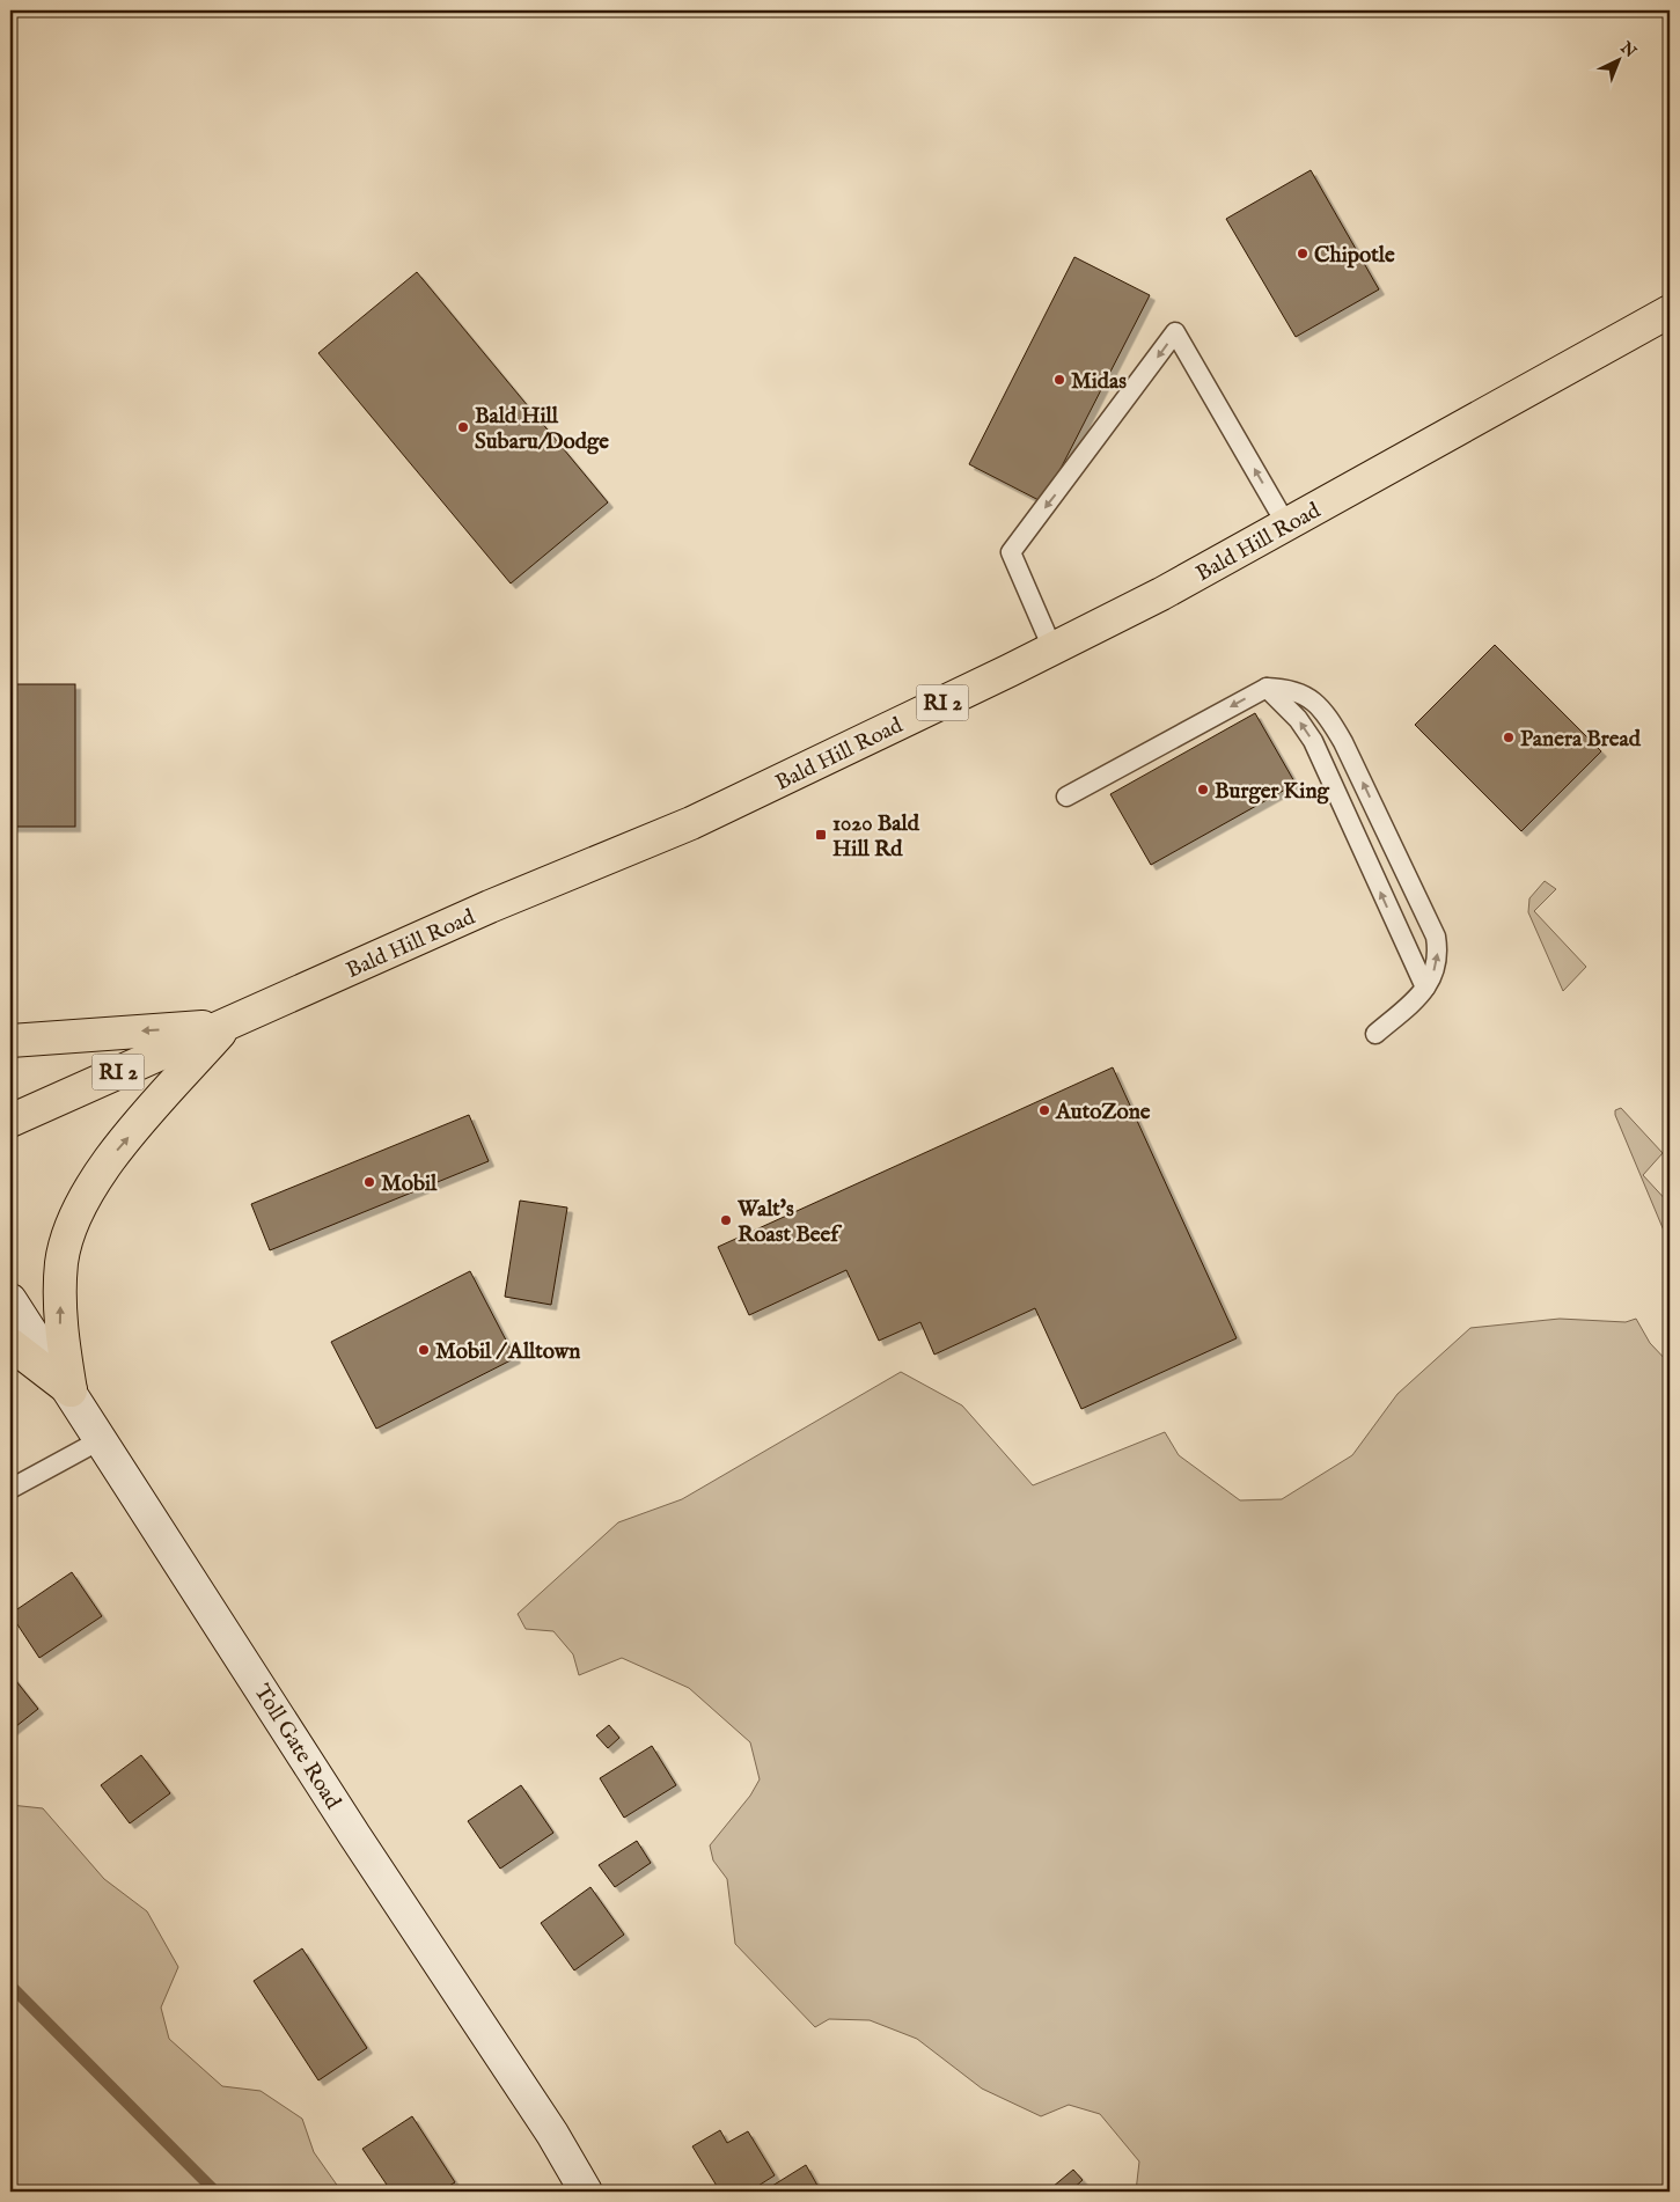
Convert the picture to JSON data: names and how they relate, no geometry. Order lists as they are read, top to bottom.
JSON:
{
  "streets": {
    "main road": ["Bald Hill Road", "RI 2", "Toll Gate Road"]
  },
  "places": {
    "other": [
      "Chipotle",
      "Midas",
      "Bald Hill Subaru/Dodge",
      "Panera Bread",
      "Burger King",
      "AutoZone",
      "Mobil",
      "Walt's Roast Beef",
      "Mobil / Alltown"
    ],
    "transit": ["1020 Bald Hill Rd"]
  },
  "north": "top right"
}
